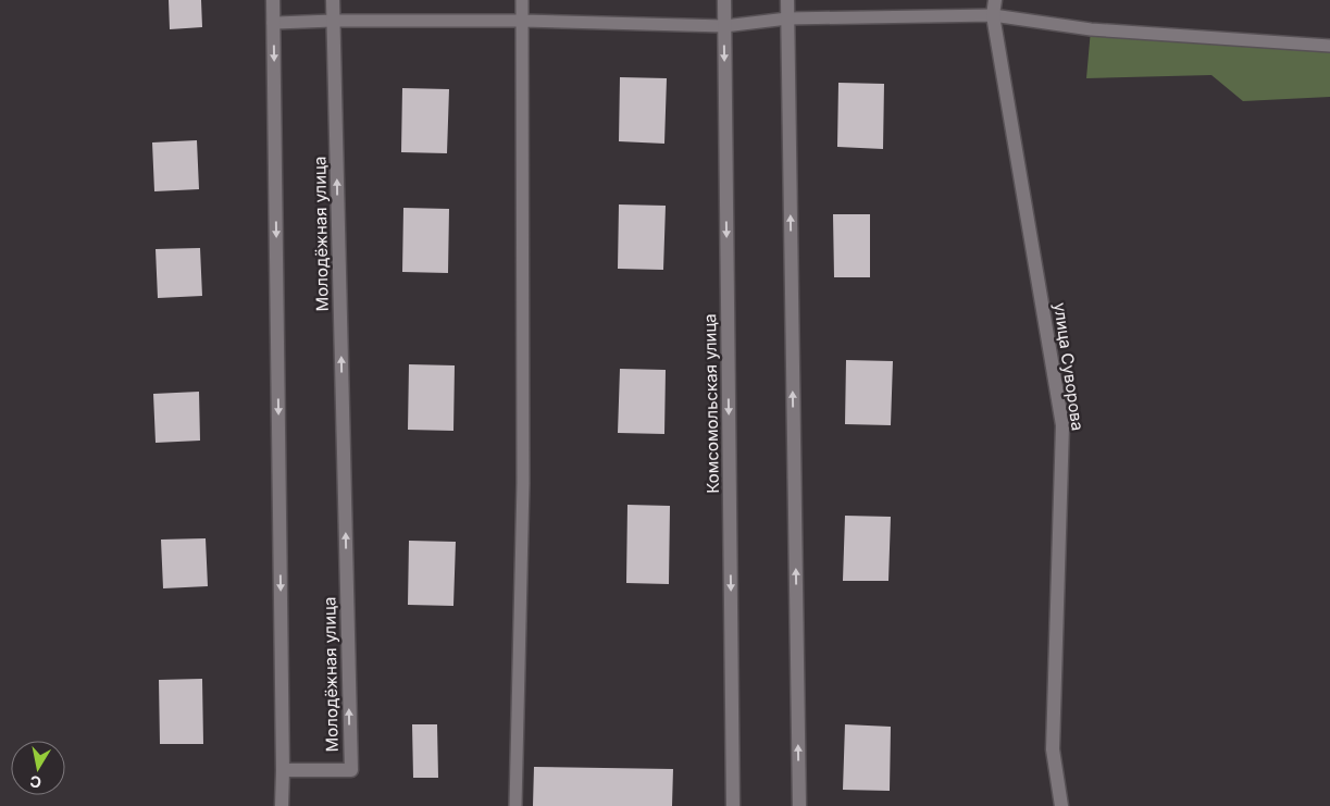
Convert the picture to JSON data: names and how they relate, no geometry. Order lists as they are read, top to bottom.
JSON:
{
  "streets": {
    "street": ["Молодёжная улица", "улица Суворова", "Комсомольская улица"]
  },
  "north": "bottom"
}
